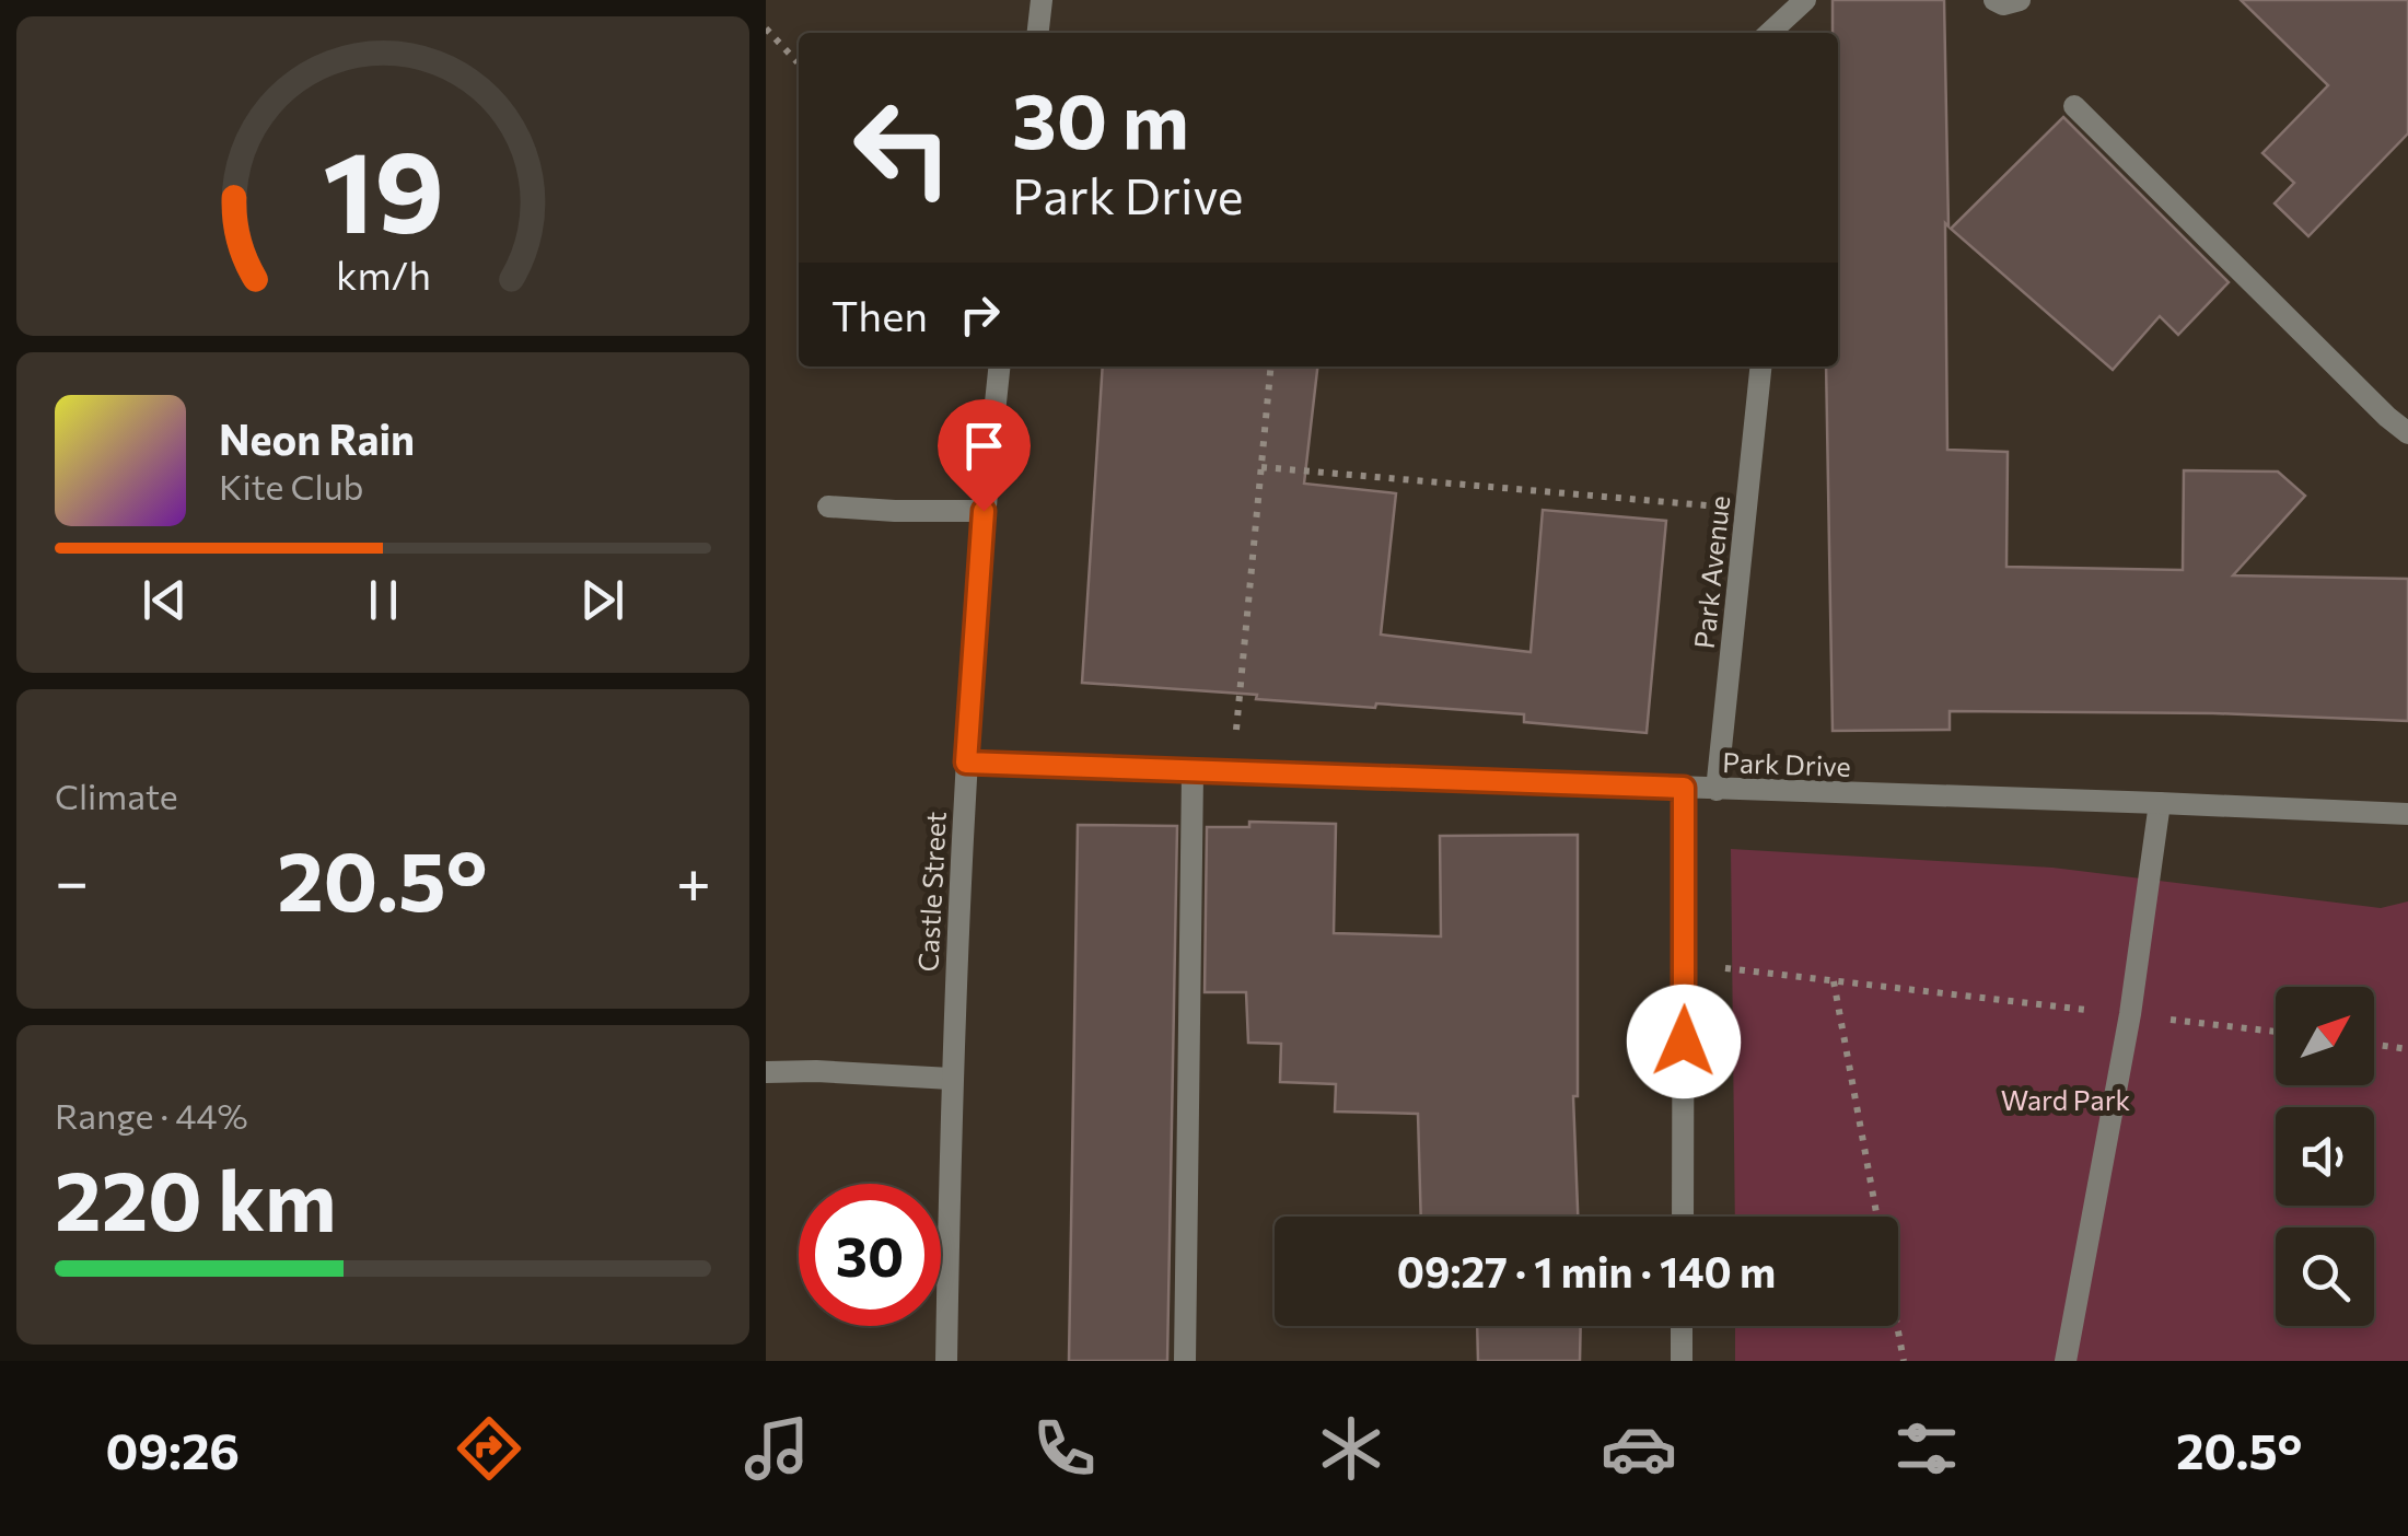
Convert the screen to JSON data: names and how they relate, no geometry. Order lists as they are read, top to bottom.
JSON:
{
  "streets": {
    "street": ["Park Avenue", "Park Drive", "Castle Street"]
  },
  "crossings": [
    ["Park Avenue", "Park Drive"],
    ["Park Drive", "Castle Street"]
  ],
  "parks": ["Ward Park"],
  "north": "top right",
  "page": {
    "turn": ["30 m", "Park Drive"],
    "then": "Then",
    "song": ["Neon Rain", "Kite Club"],
    "tile": [
      "Climate",
      ["Range · 44%", "220 km"]
    ],
    "heat": ["−", "20.5°", "+"],
    "limit": "30",
    "trip": "09:27 · 1 min · 140 m",
    "tabs": ["09:26", "20.5°"],
    "gauge": ["19", "km/h"]
  }
}
